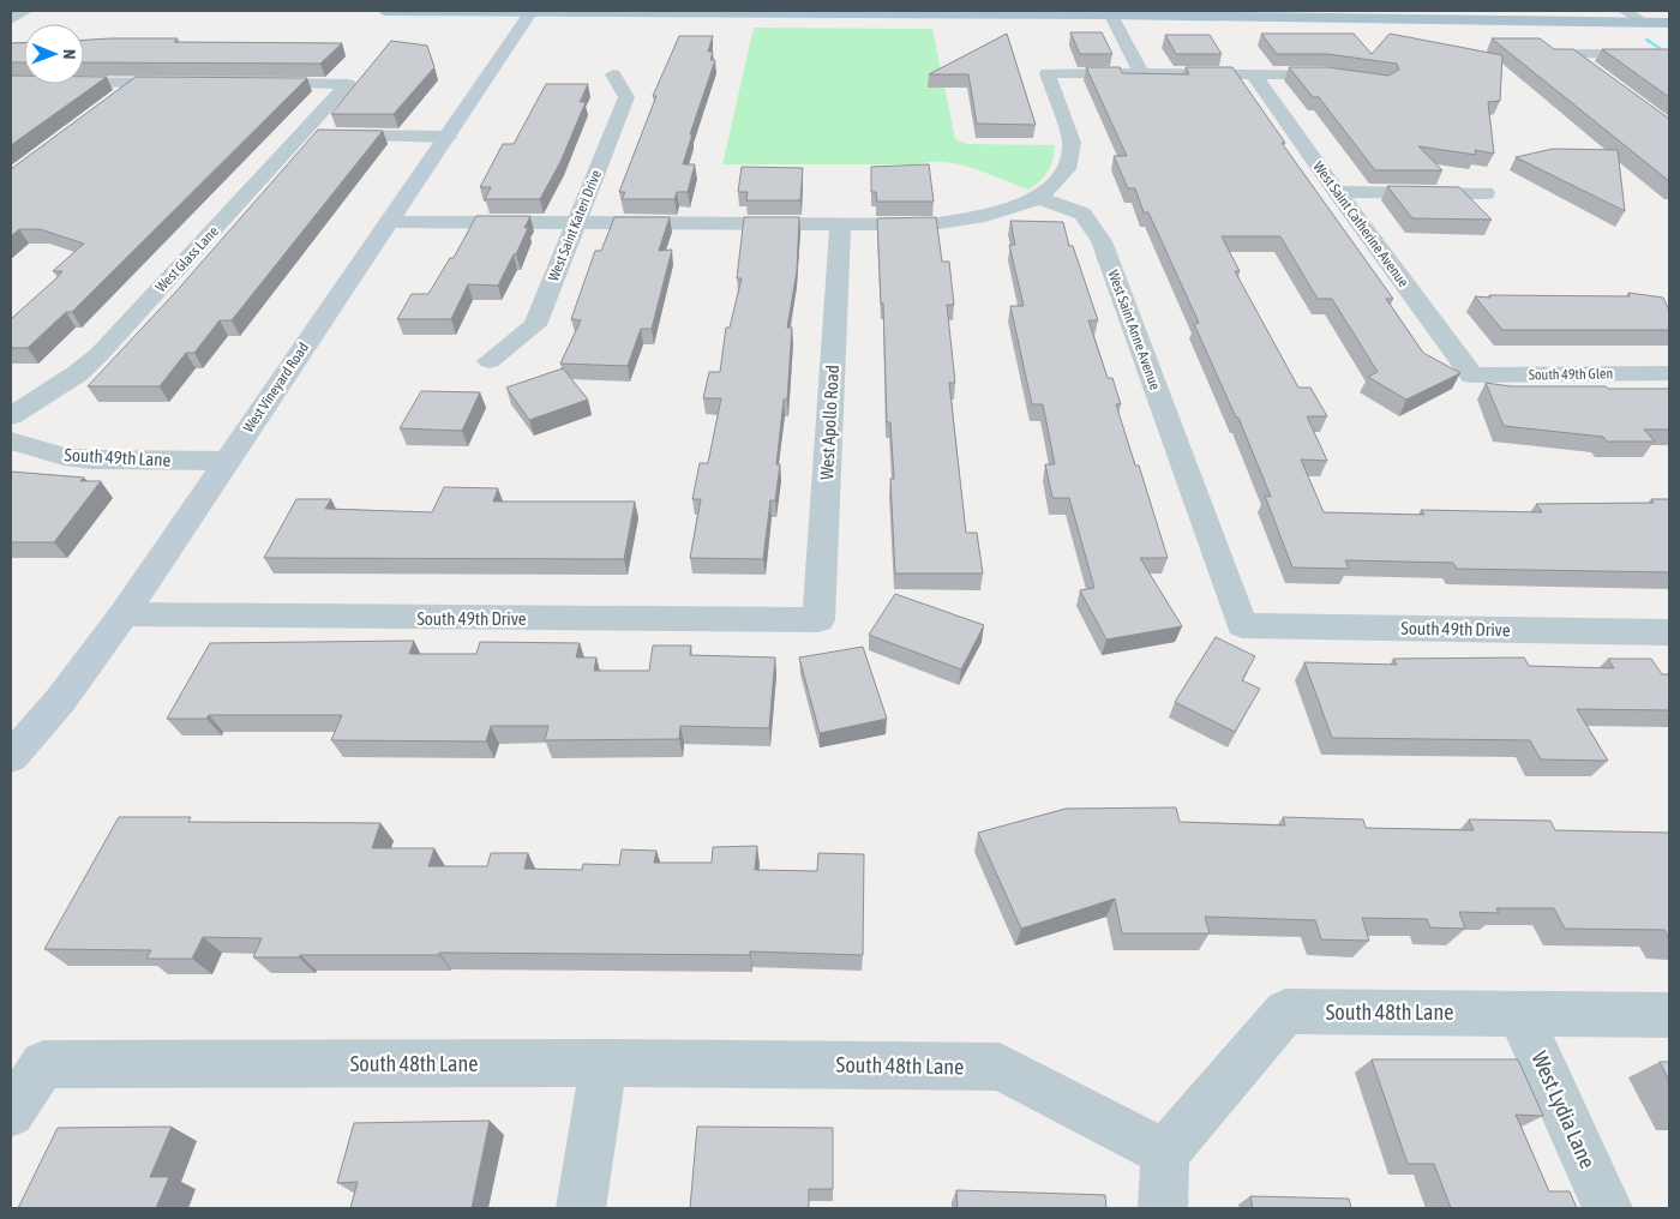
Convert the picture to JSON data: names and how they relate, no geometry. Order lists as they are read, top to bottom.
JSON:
{
  "streets": {
    "street": [
      "West Saint Catherine Avenue",
      "West Saint Kateri Drive",
      "West Glass Lane",
      "West Saint Anne Avenue",
      "South 49th Glen",
      "West Vineyard Road",
      "West Apollo Road",
      "South 49th Lane",
      "South 49th Drive",
      "South 48th Lane",
      "West Lydia Lane"
    ]
  },
  "crossings": [
    ["West Saint Catherine Avenue", "South 49th Glen"],
    ["West Saint Anne Avenue", "South 49th Drive"],
    ["West Vineyard Road", "South 49th Lane"],
    ["West Vineyard Road", "South 49th Drive"],
    ["West Apollo Road", "South 49th Drive"],
    ["South 48th Lane", "West Lydia Lane"]
  ],
  "north": "right"
}
